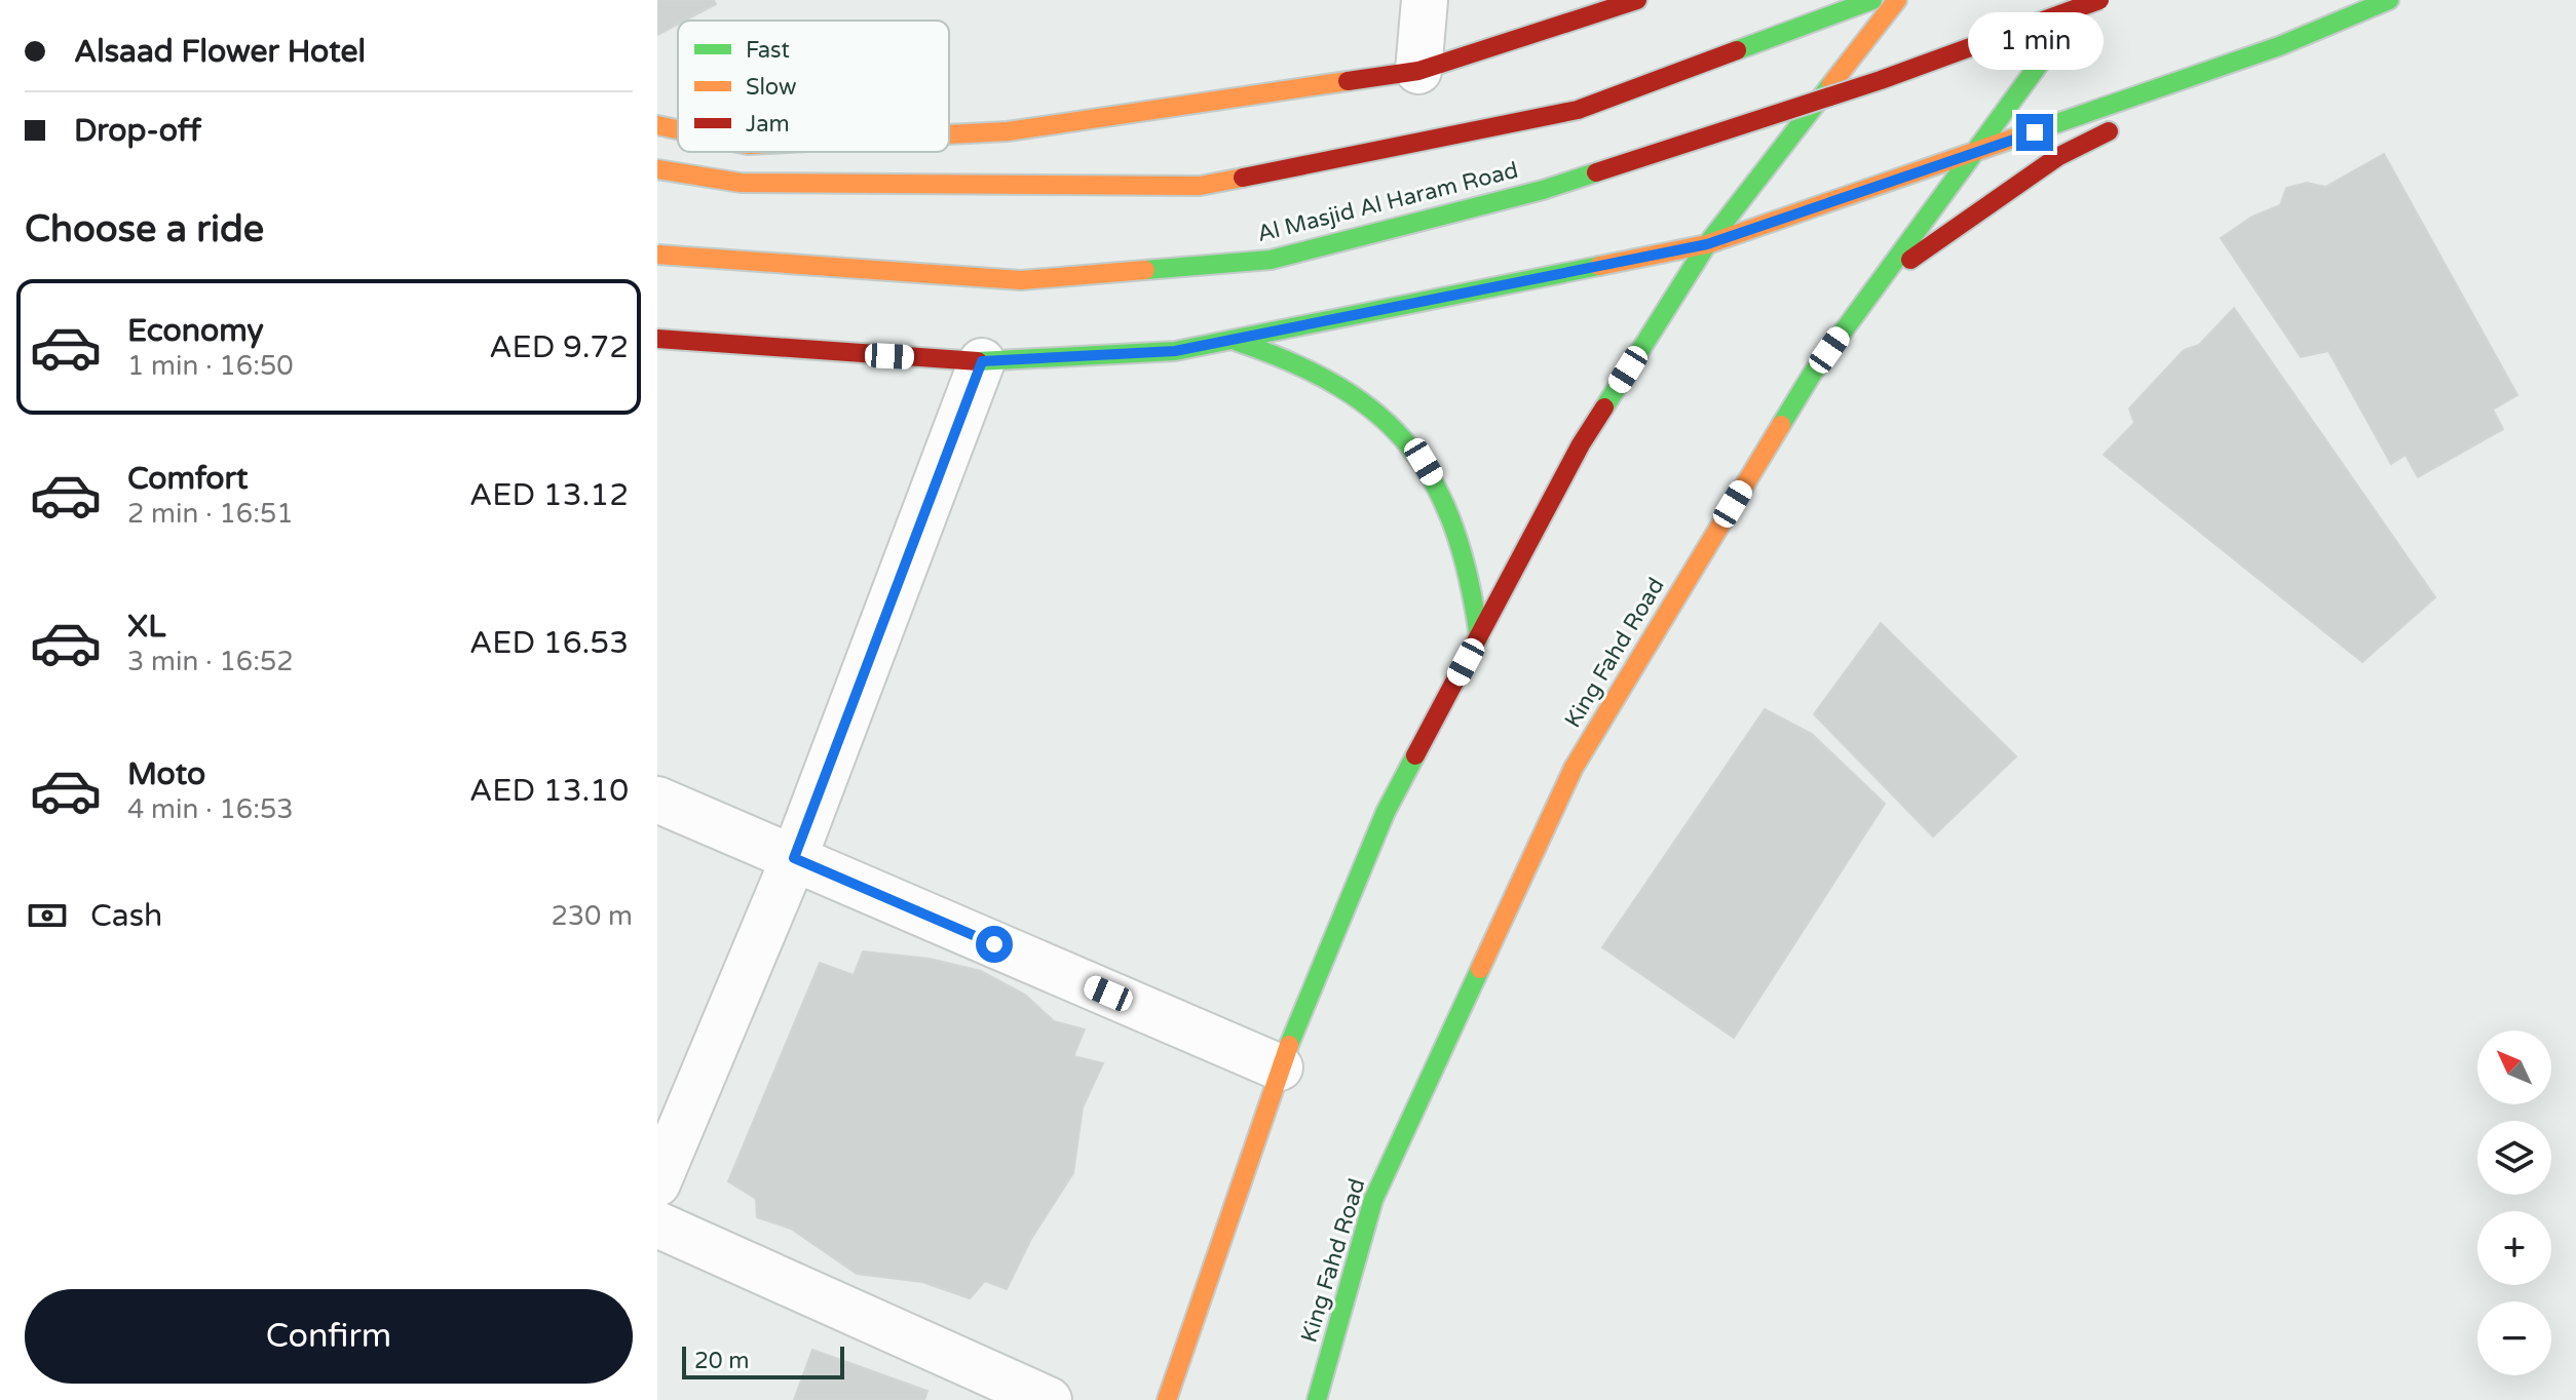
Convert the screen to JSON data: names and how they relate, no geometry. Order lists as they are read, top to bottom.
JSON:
{
  "streets": {
    "main road": ["Al Masjid Al Haram Road", "King Fahd Road"]
  },
  "legend": ["Fast", "Slow", "Jam"],
  "scale_bar": "20 m",
  "north": "top left",
  "page": {
    "banner": ["Alsaad Flower Hotel", "Drop-off"],
    "bubble": "1 min",
    "heading": "Choose a ride",
    "list": [
      {
        "name": "Economy",
        "note": "1 min · 16:50",
        "value": "AED 9.72"
      },
      {
        "name": "Comfort",
        "note": "2 min · 16:51",
        "value": "AED 13.12"
      },
      {
        "name": "XL",
        "note": "3 min · 16:52",
        "value": "AED 16.53"
      },
      {
        "name": "Moto",
        "note": "4 min · 16:53",
        "value": "AED 13.10"
      }
    ],
    "pay": ["Cash", "230 m"],
    "map_buttons": ["+", "−"],
    "buttons": "Confirm",
    "scale": "20 m"
  }
}
